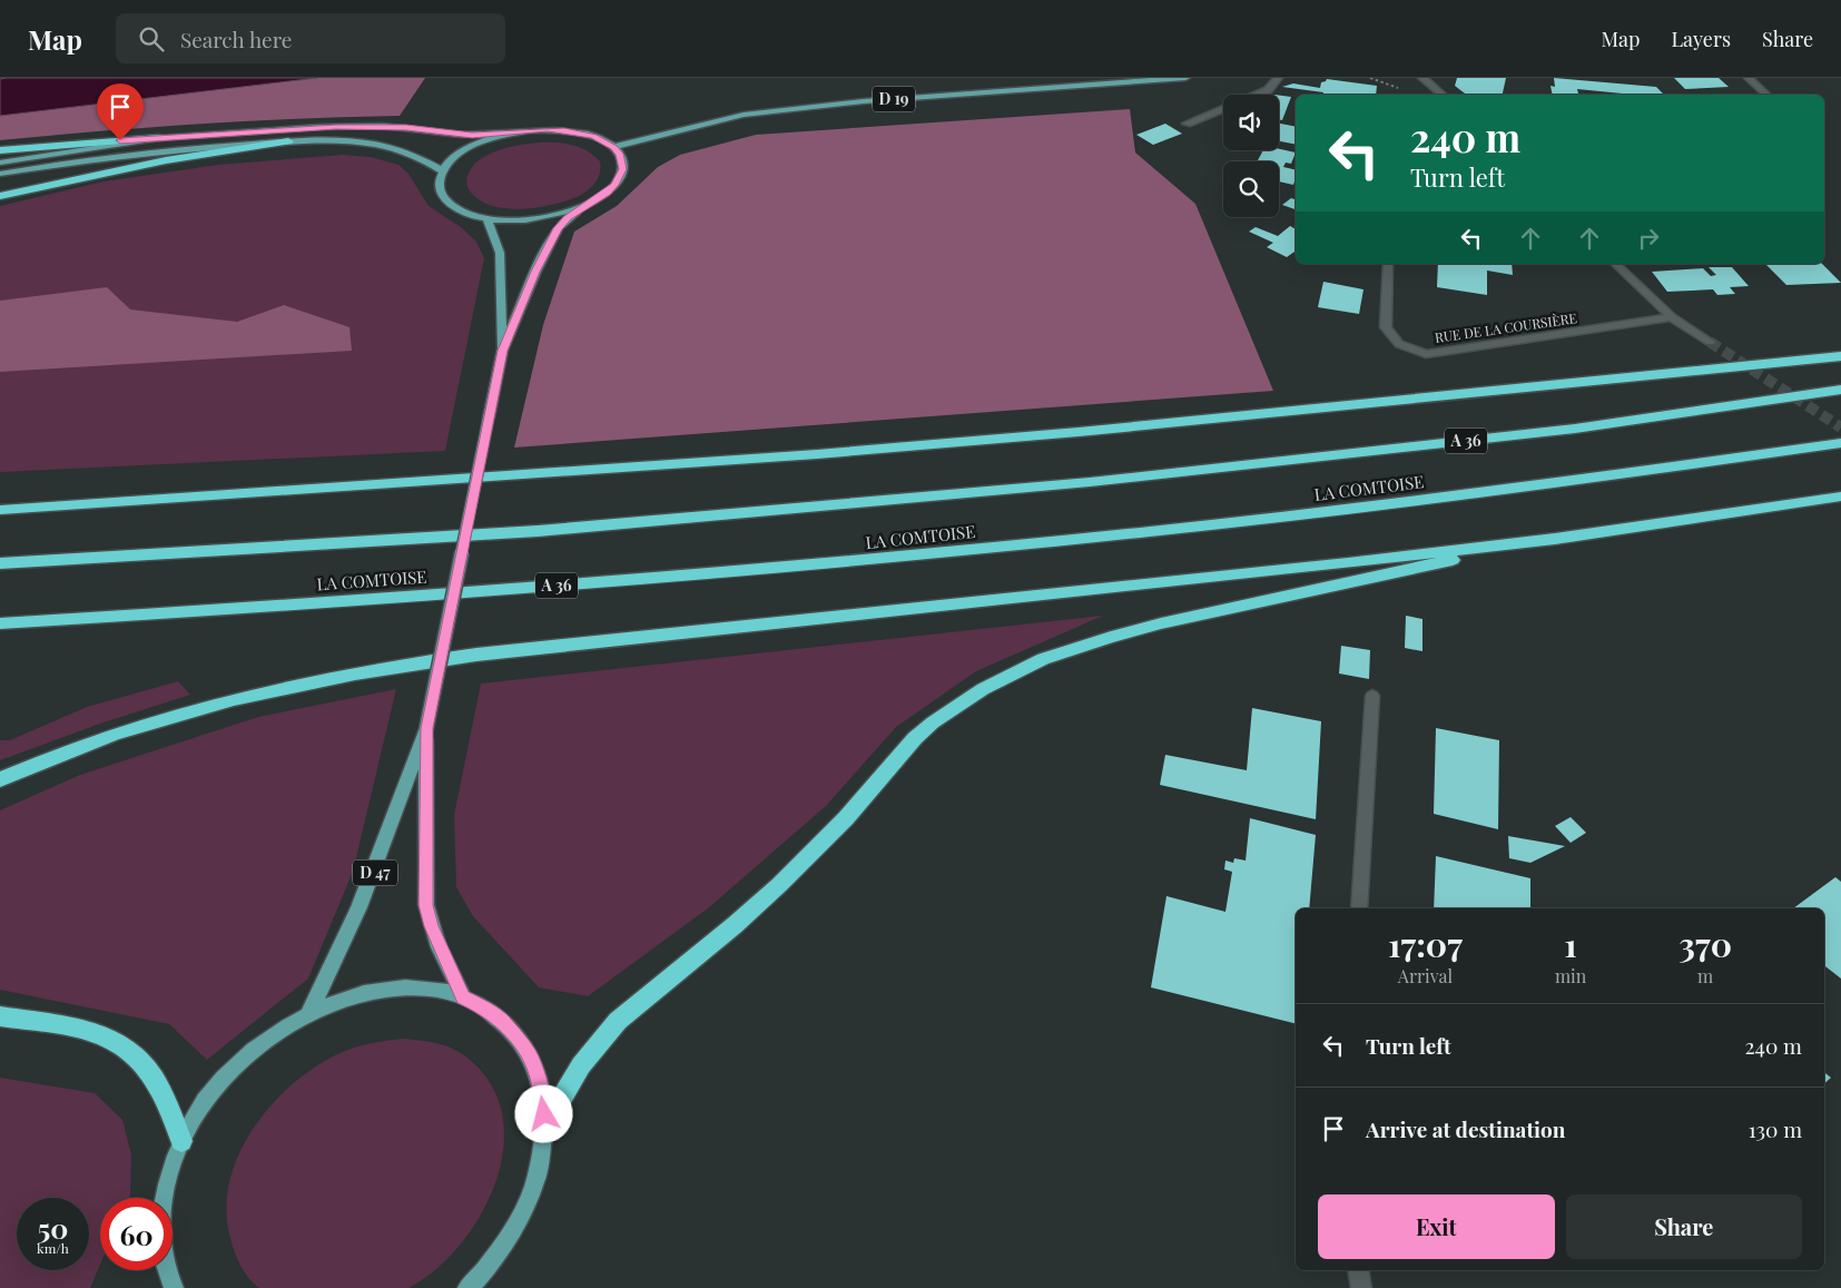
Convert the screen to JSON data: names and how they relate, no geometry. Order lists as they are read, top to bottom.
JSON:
{
  "streets": {
    "highway": ["A 36", "LA COMTOISE"],
    "main road": ["D 19", "D 47"],
    "street": ["RUE DE LA COURSIÈRE"]
  },
  "page": {
    "header": "Map",
    "search": "Search here",
    "nav": ["Map", "Layers", "Share"],
    "turn": ["240 m", "Turn left"],
    "eta": [
      "17:07",
      "Arrival",
      "1",
      "min",
      "370",
      "m"
    ],
    "list": [
      {
        "name": "Turn left",
        "value": "240 m"
      },
      {
        "name": "Arrive at destination",
        "value": "130 m"
      }
    ],
    "buttons": ["Exit", "Share"],
    "speed": "50 km/h",
    "limit": "60"
  }
}
